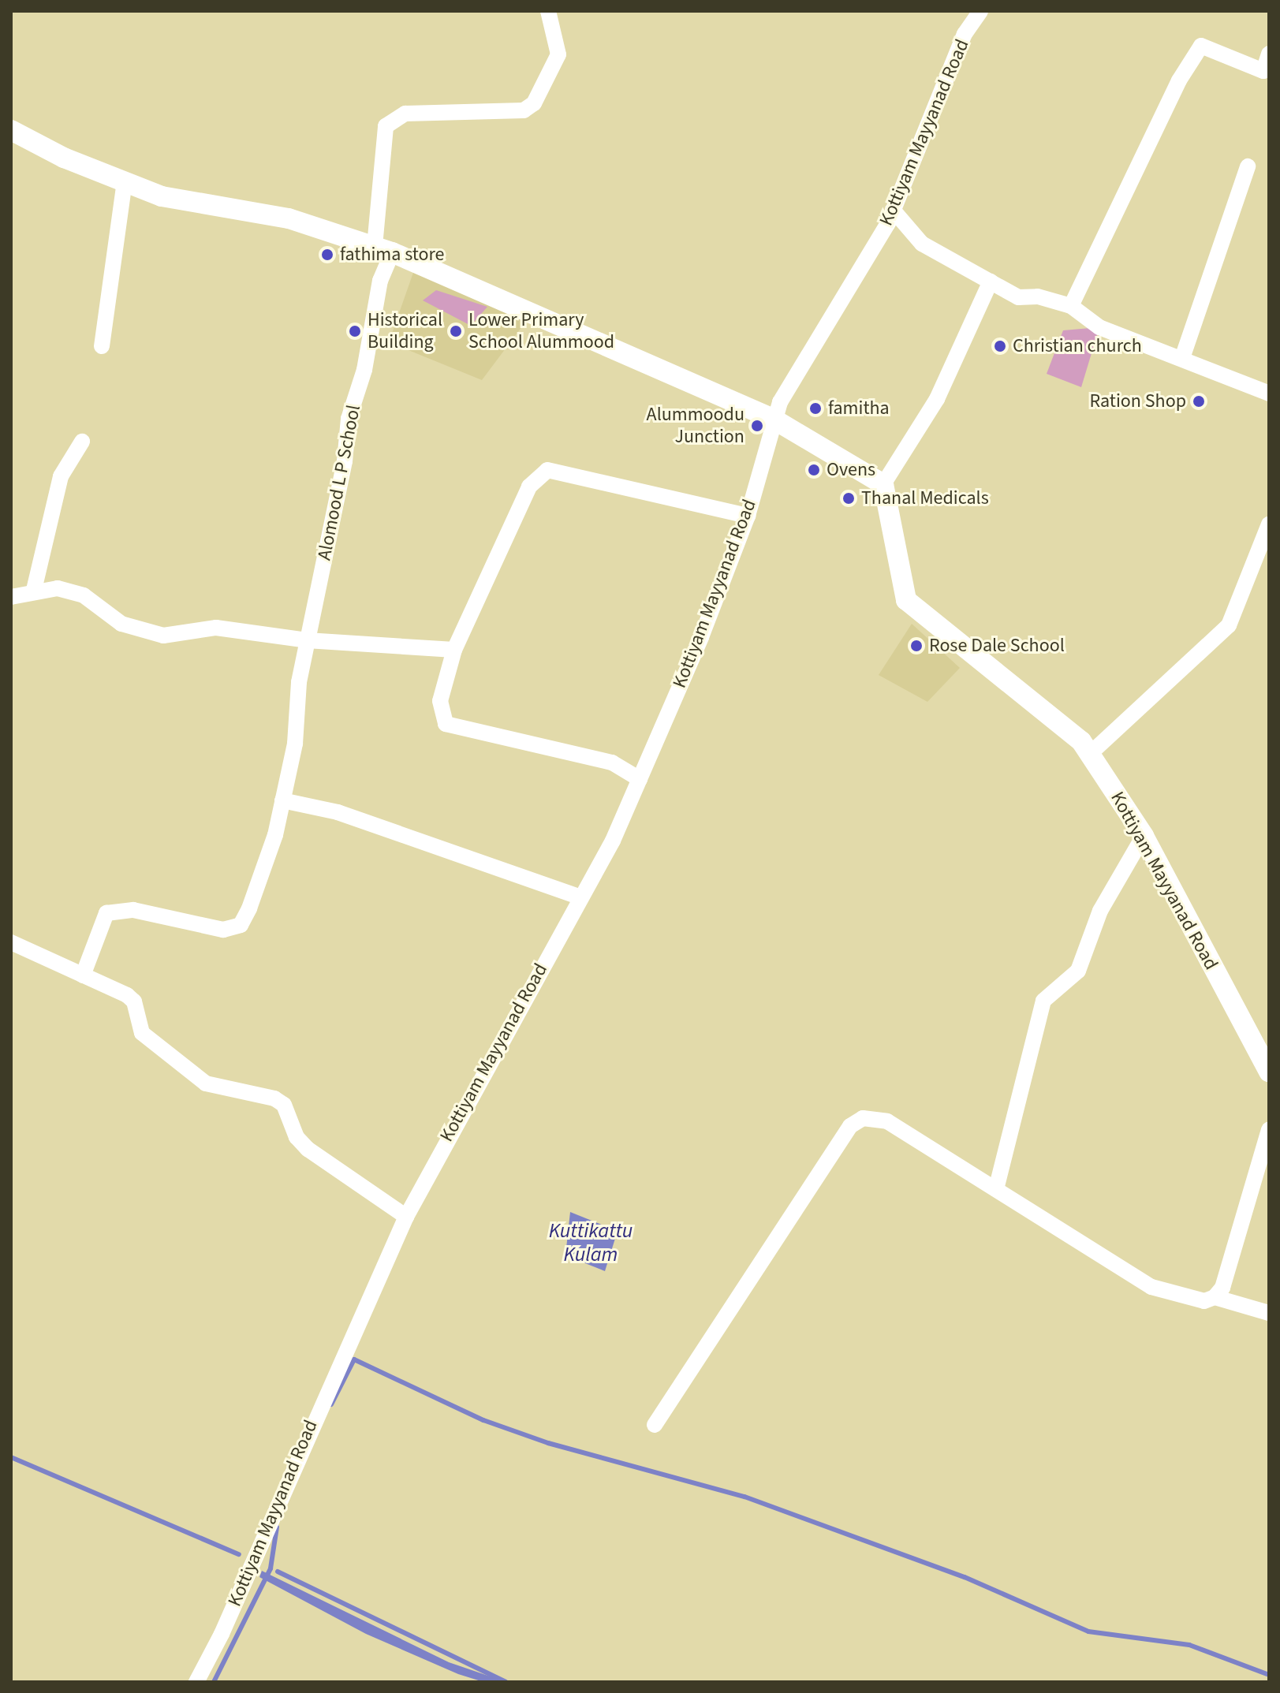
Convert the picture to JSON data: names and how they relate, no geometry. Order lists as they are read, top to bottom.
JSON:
{
  "streets": {
    "main road": ["Kottiyam Mayyanad Road"],
    "street": ["Alomood L P School"]
  },
  "water": ["Kuttikattu Kulam"],
  "places": [
    "fathima store",
    "Historical Building",
    "Lower Primary School Alummood",
    "Christian church",
    "Ration Shop",
    "famitha",
    "Alummoodu Junction",
    "Ovens",
    "Thanal Medicals",
    "Rose Dale School"
  ]
}
